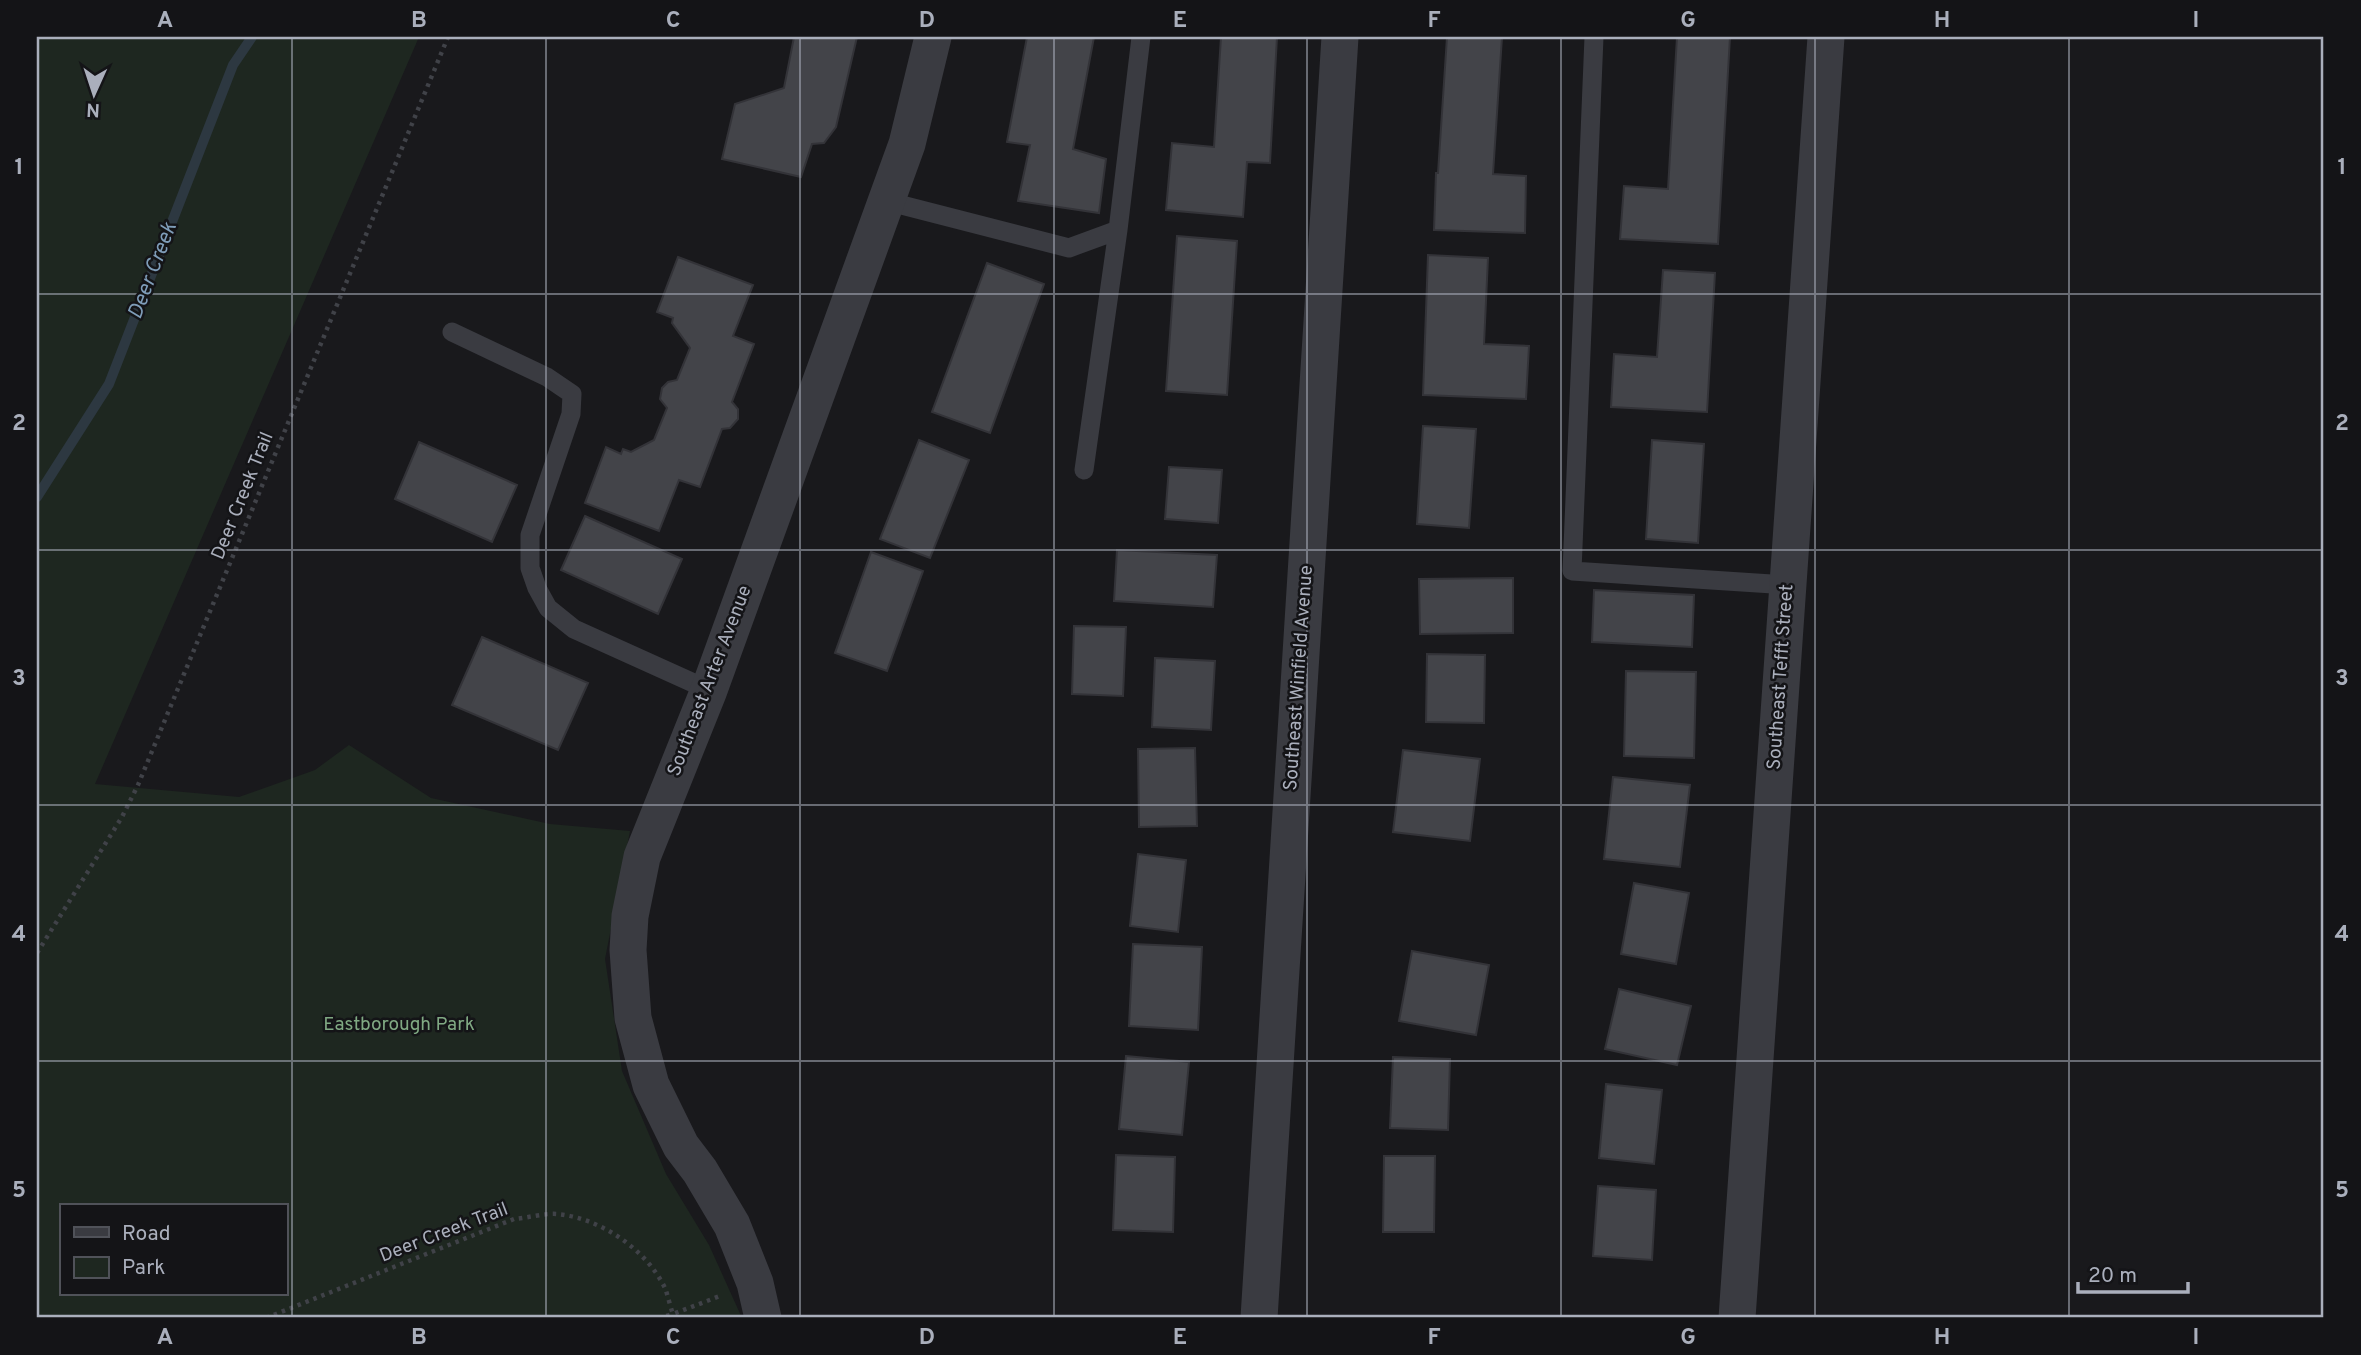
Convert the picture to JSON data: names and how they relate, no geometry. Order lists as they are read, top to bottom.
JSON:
{
  "streets": {
    "street": ["Southeast Tefft Street", "Southeast Winfield Avenue", "Southeast Arter Avenue"],
    "path": ["Deer Creek Trail"]
  },
  "water": ["Deer Creek"],
  "parks": ["Eastborough Park"],
  "legend": ["Road", "Park"],
  "scale_bar": "20 m",
  "north": "bottom",
  "grid": {
    "columns": [
      "A",
      "B",
      "C",
      "D",
      "E",
      "F",
      "G",
      "H",
      "I"
    ],
    "rows": [
      "1",
      "2",
      "3",
      "4",
      "5"
    ]
  }
}
